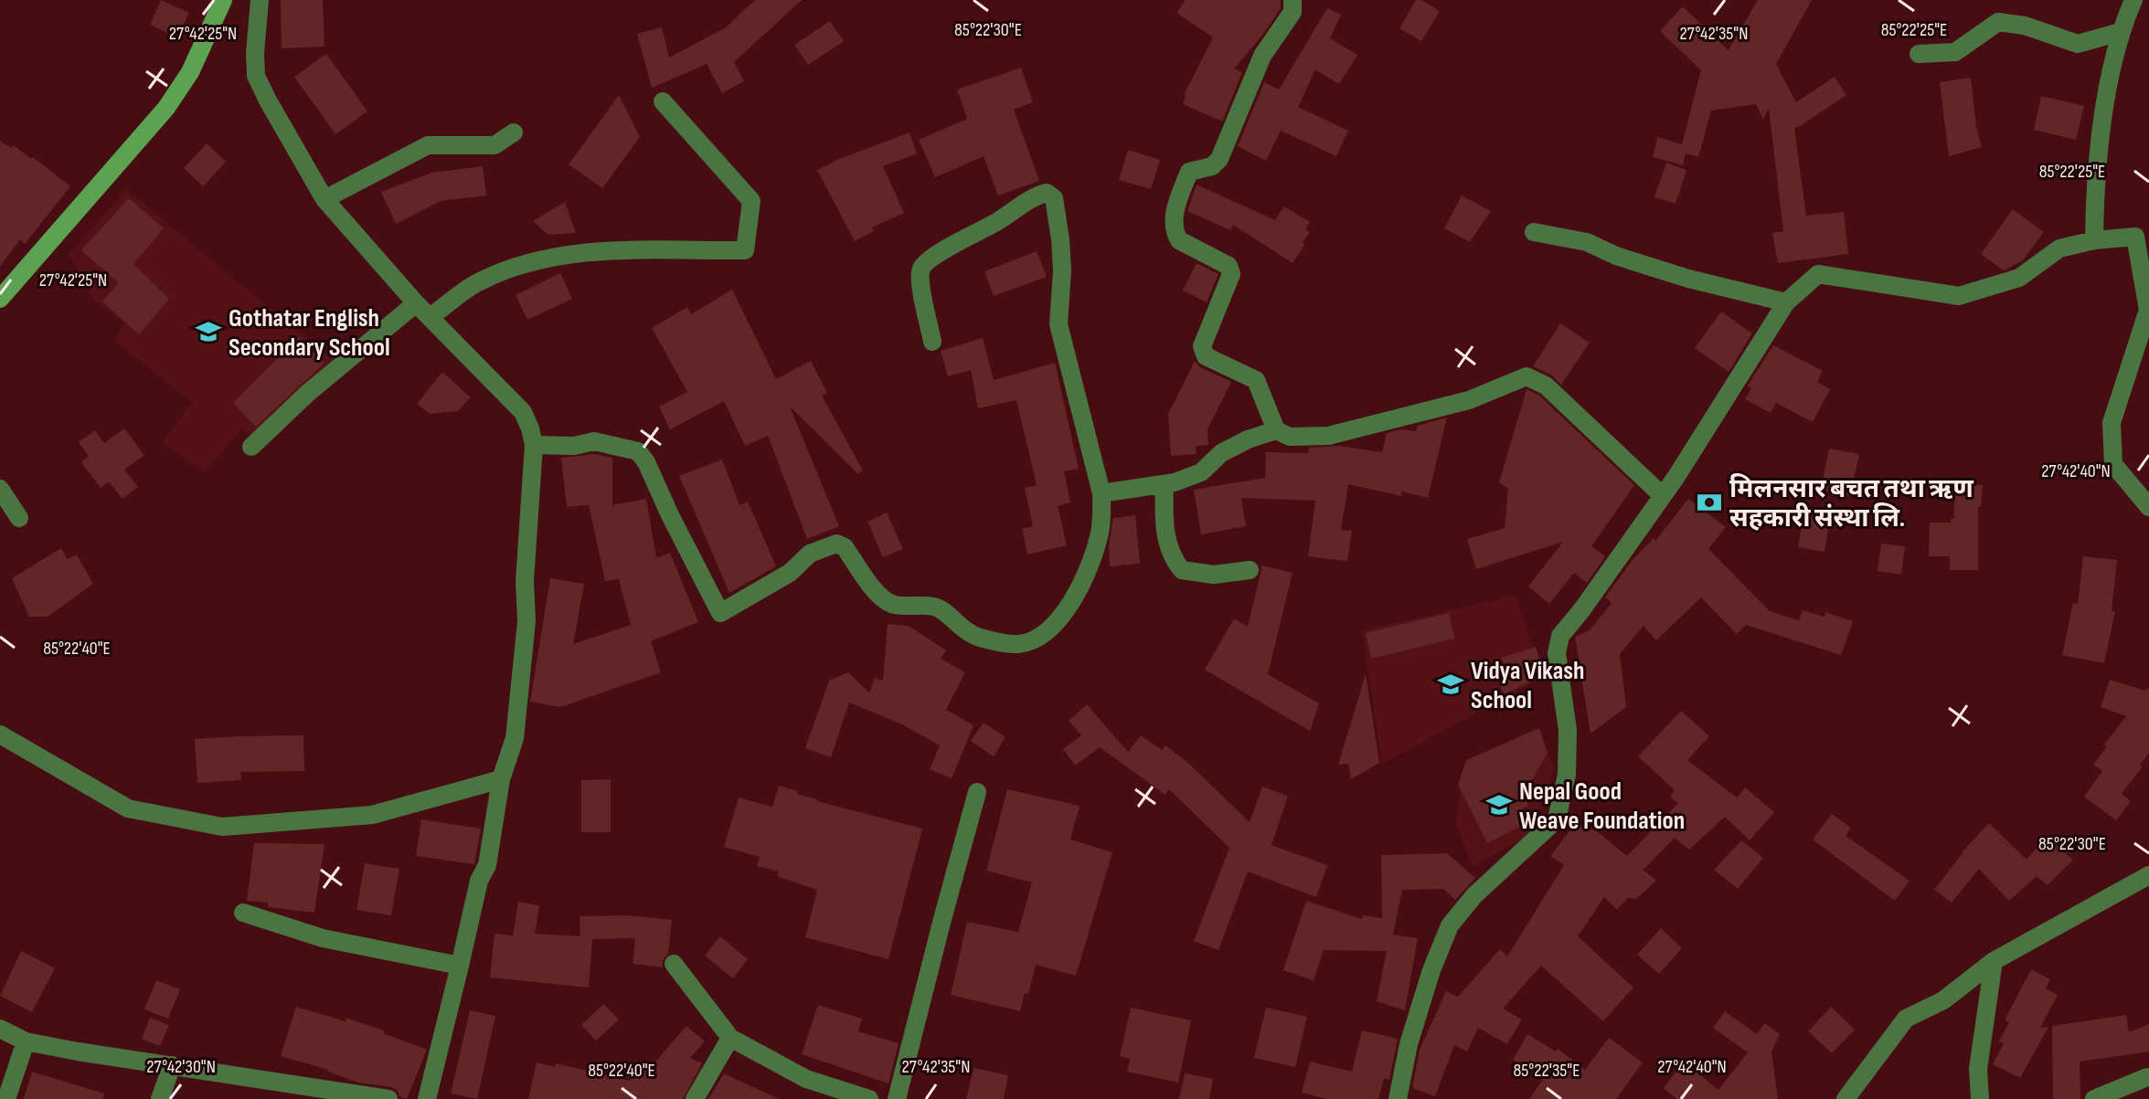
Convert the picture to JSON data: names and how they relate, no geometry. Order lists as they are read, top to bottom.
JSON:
{
  "places": {
    "school or university": ["Gothatar English Secondary School", "Vidya Vikash School", "Nepal Good Weave Foundation"],
    "bank": ["मिलनसार बचत तथा ऋण सहकारी संस्था लि."]
  },
  "coordinates": [
    "85°22'30\"E",
    "85°22'25\"E",
    "27°42'35\"N",
    "27°42'25\"N",
    "27°42'40\"N",
    "85°22'40\"E",
    "27°42'30\"N",
    "85°22'35\"E"
  ]
}
